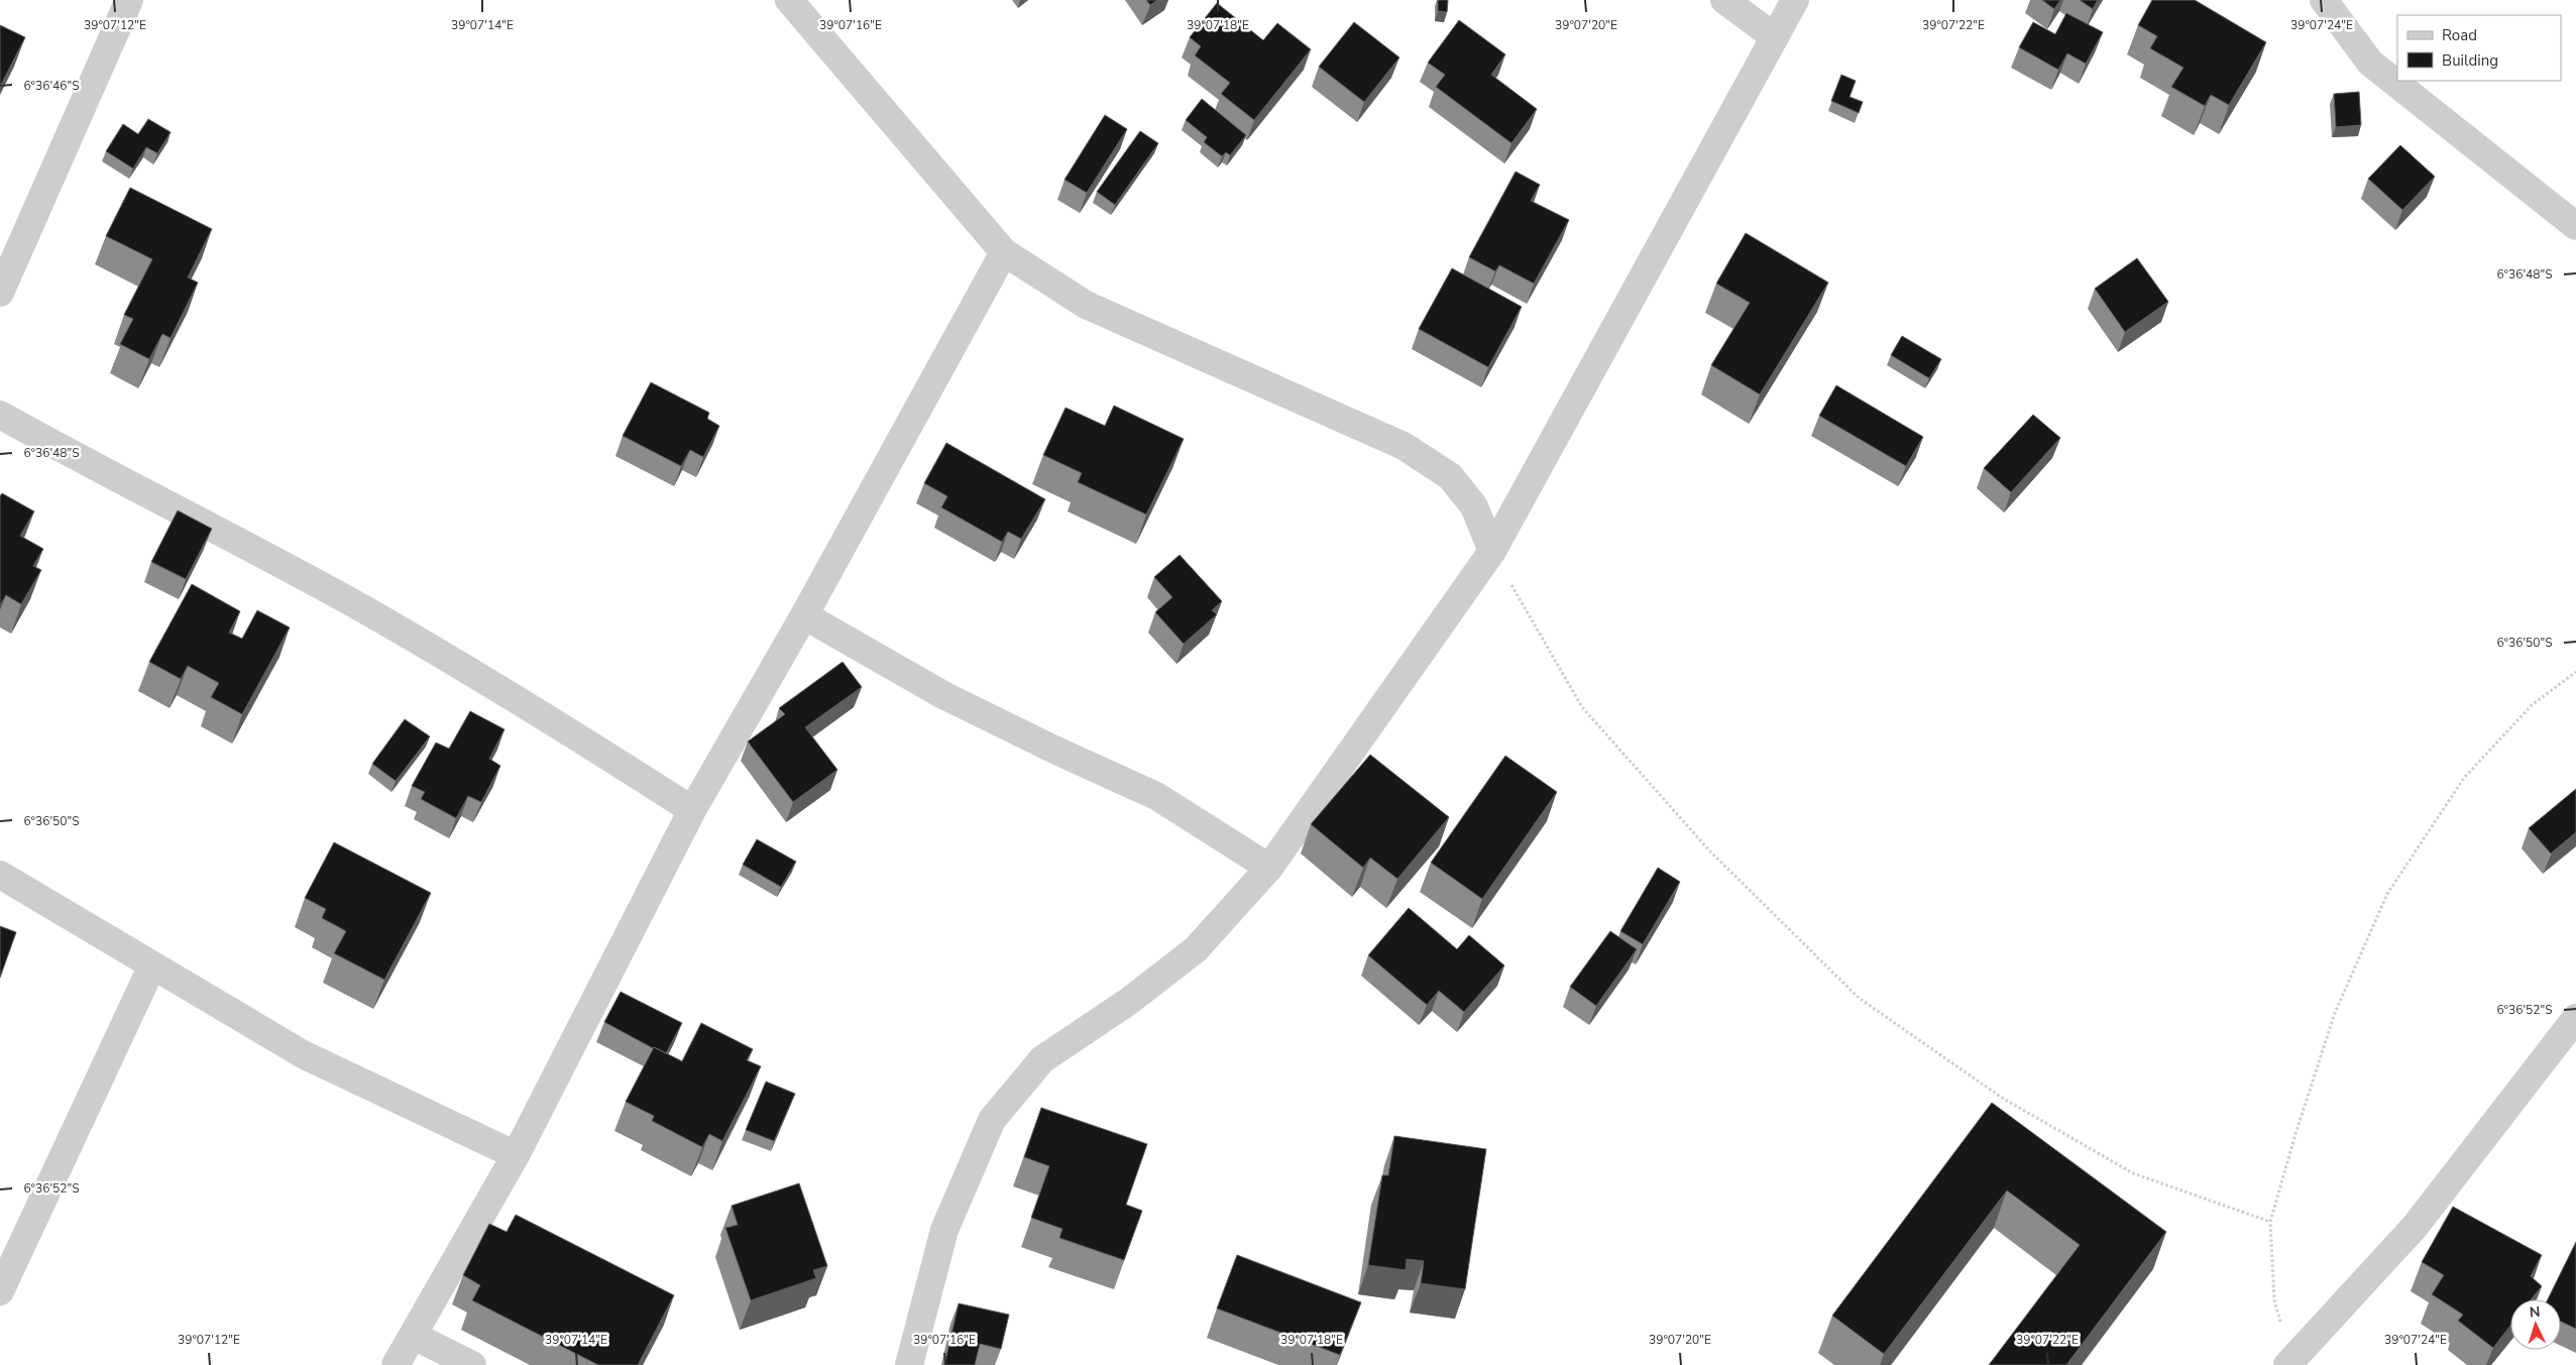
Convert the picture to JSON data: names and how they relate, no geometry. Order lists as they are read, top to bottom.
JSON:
{
  "legend": ["Road", "Building"],
  "north": "top",
  "coordinates": [
    "39°07'12\"E",
    "39°07'14\"E",
    "39°07'16\"E",
    "39°07'18\"E",
    "39°07'20\"E",
    "39°07'22\"E",
    "39°07'24\"E",
    "6°36'46\"S",
    "6°36'48\"S",
    "6°36'50\"S",
    "6°36'52\"S"
  ]
}
